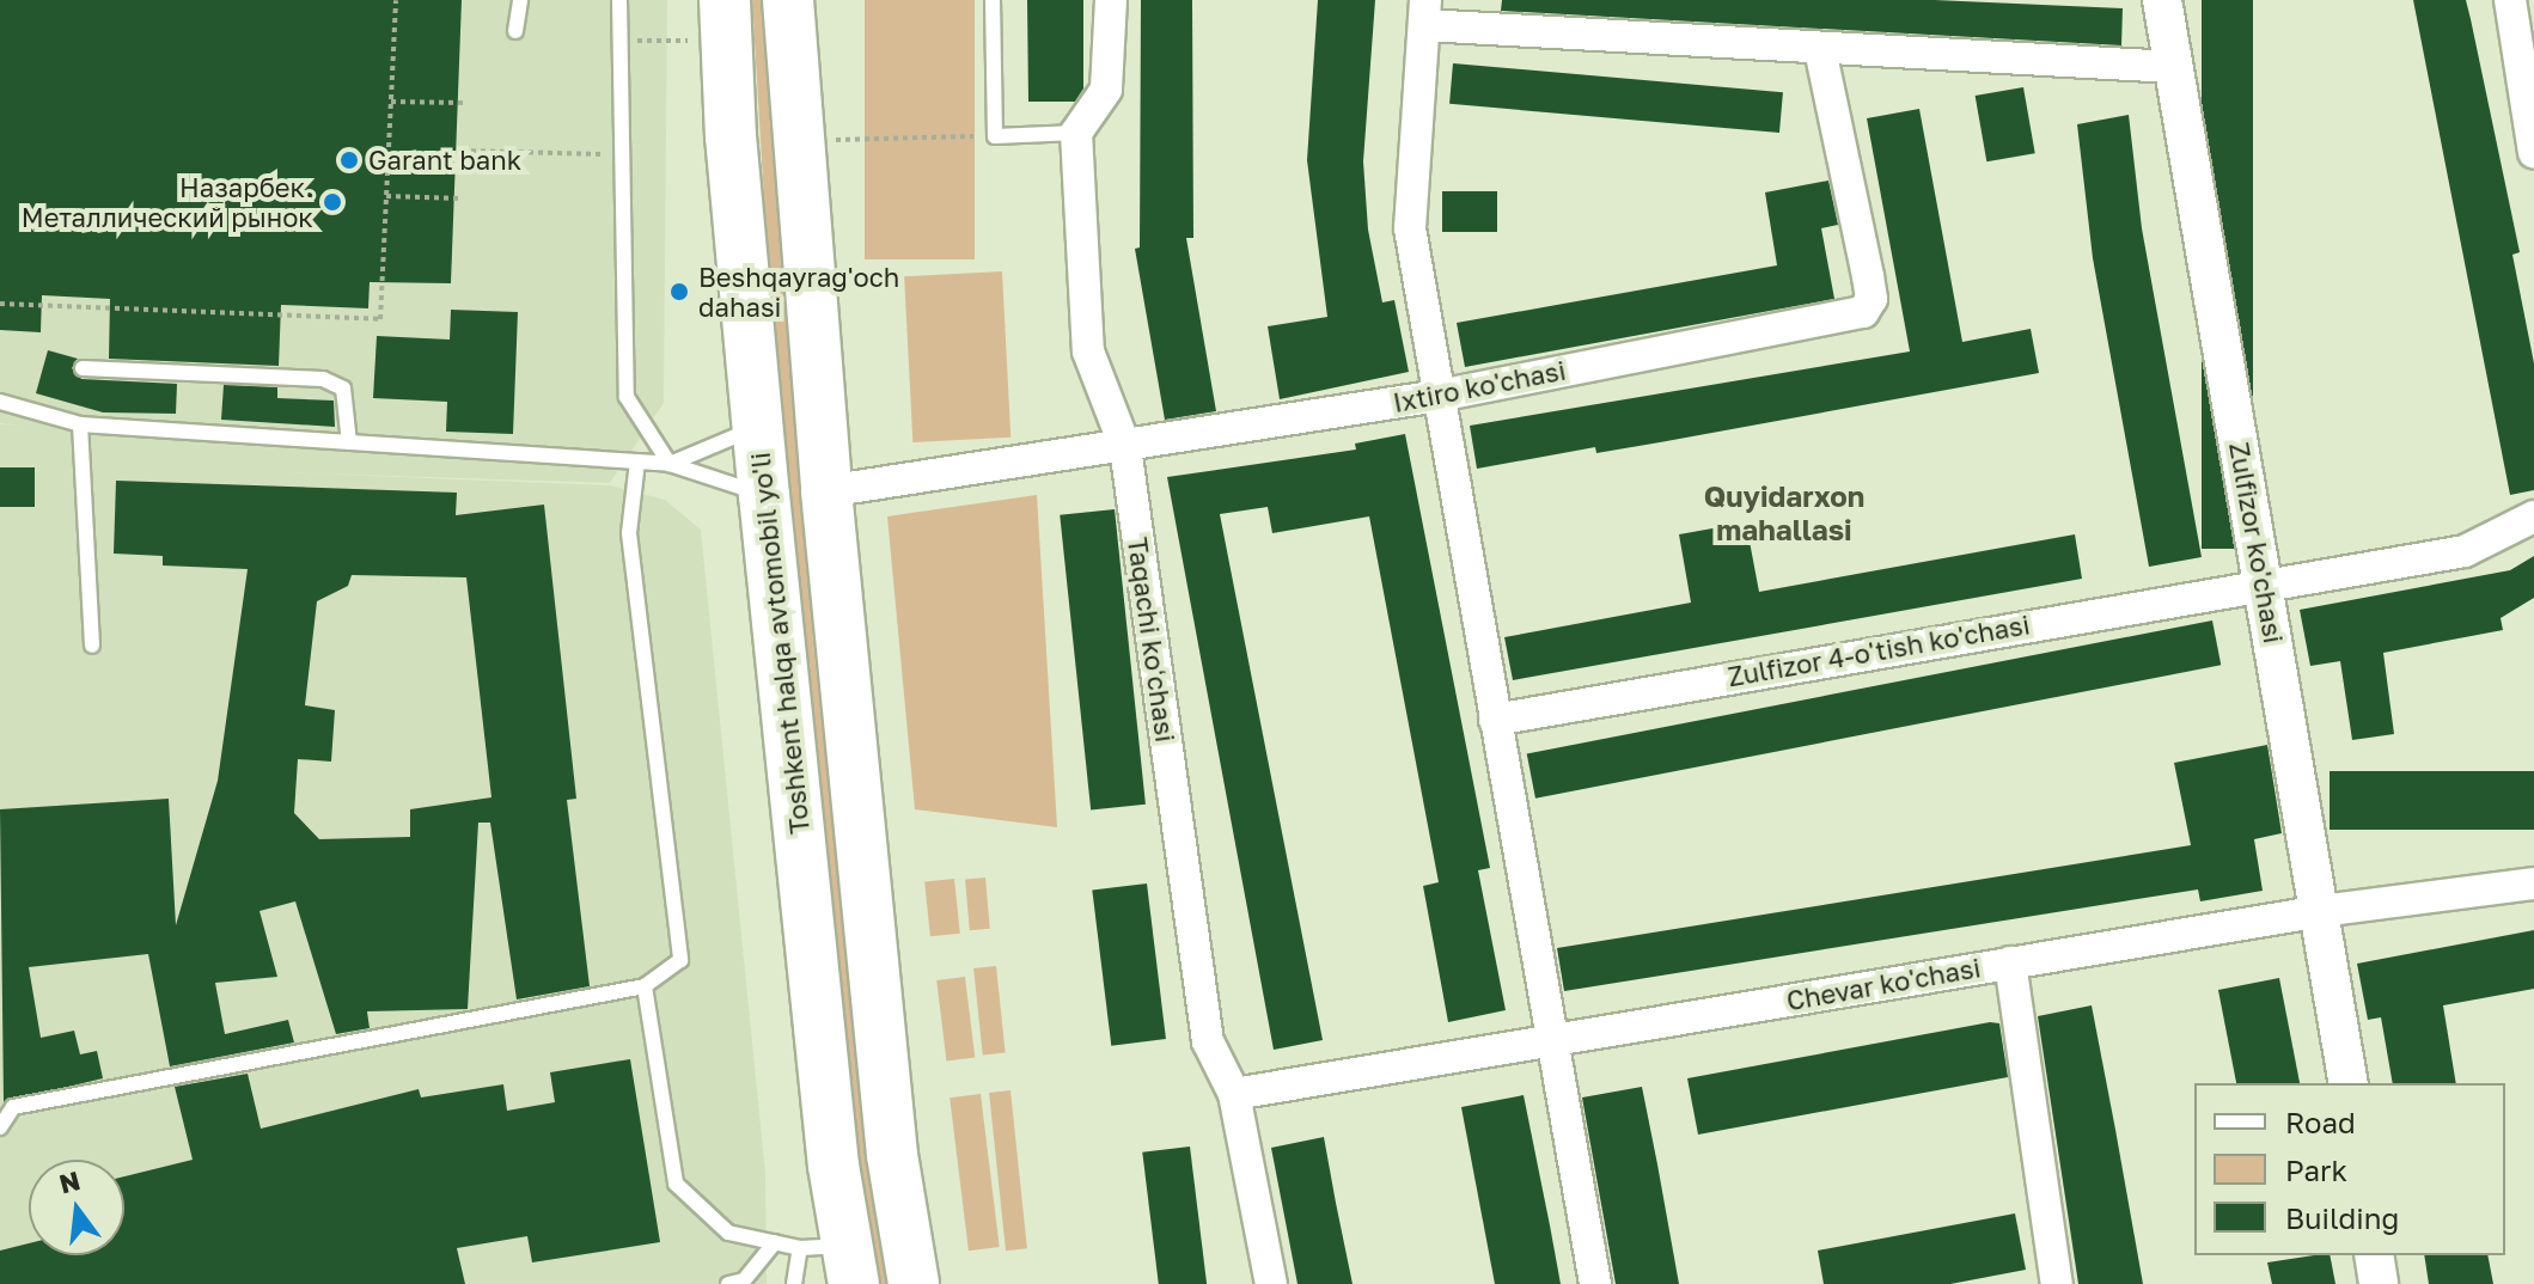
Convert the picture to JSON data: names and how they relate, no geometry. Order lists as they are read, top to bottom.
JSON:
{
  "streets": {
    "highway": ["Toshkent halqa avtomobil yo'li"],
    "street": [
      "Ixtiro ko'chasi",
      "Zulfizor ko'chasi",
      "Taqachi koʻchasi",
      "Zulfizor 4-o'tish ko'chasi",
      "Chevar ko'chasi"
    ]
  },
  "crossings": [
    ["Ixtiro ko'chasi", "Taqachi koʻchasi"],
    ["Zulfizor ko'chasi", "Zulfizor 4-o'tish ko'chasi"],
    ["Zulfizor ko'chasi", "Chevar ko'chasi"],
    ["Taqachi koʻchasi", "Chevar ko'chasi"]
  ],
  "districts": ["Quyidarxon mahallasi"],
  "places": ["Garant bank", "Назарбек. Металлический рынок", "Beshqayrag'och dahasi"],
  "legend": ["Road", "Park", "Building"],
  "north": "top"
}
